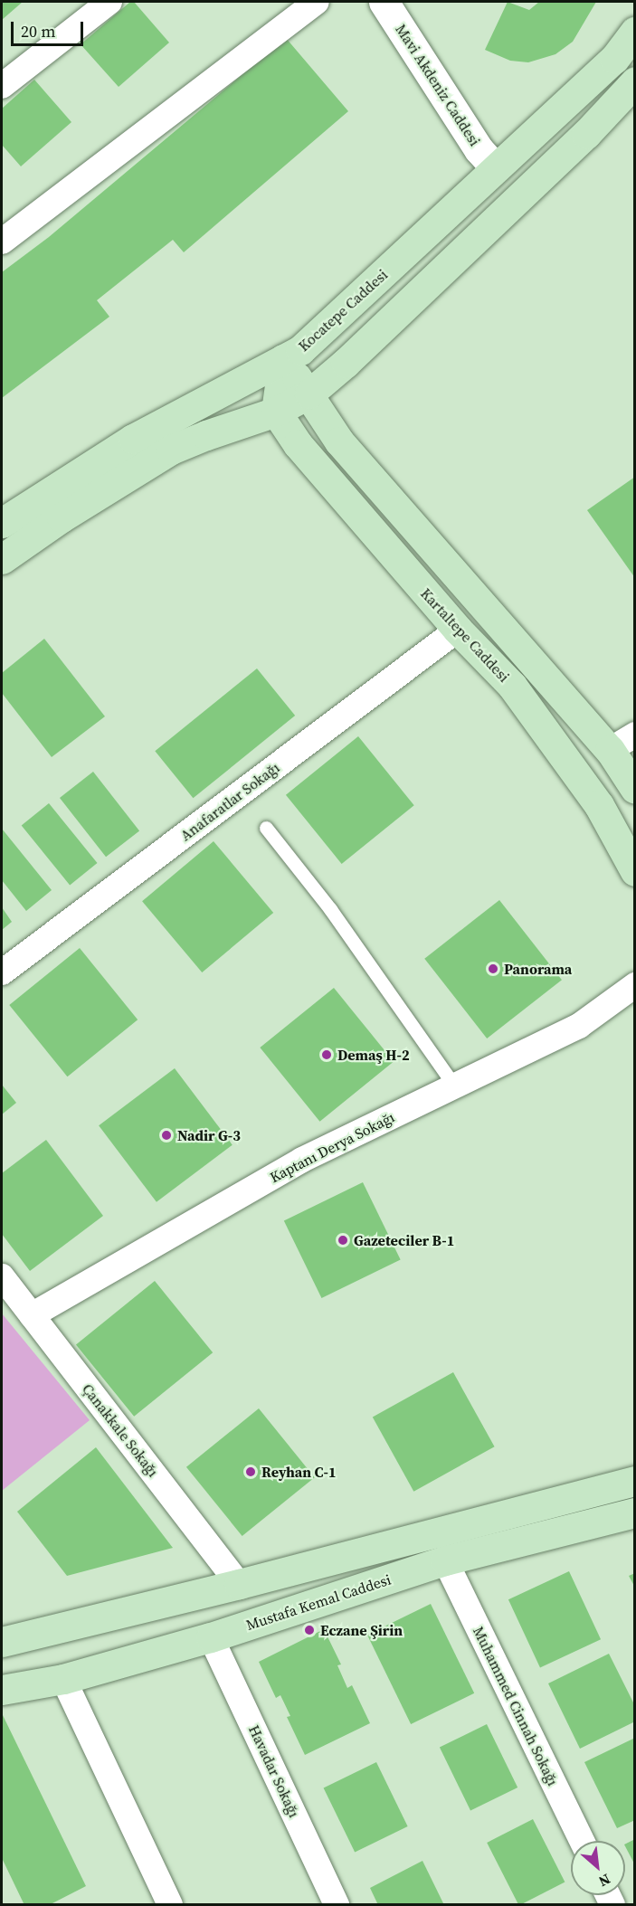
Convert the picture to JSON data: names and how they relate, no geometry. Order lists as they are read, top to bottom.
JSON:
{
  "streets": {
    "main road": ["Kocatepe Caddesi", "Kartaltepe Caddesi", "Mustafa Kemal Caddesi"],
    "street": [
      "Mavi Akdeniz Caddesi",
      "Anafaratlar Sokağı",
      "Kaptanı Derya Sokağı",
      "Çanakkale Sokağı",
      "Muhammed Cinnah Sokağı",
      "Havadar Sokağı"
    ]
  },
  "crossings": [
    ["Mavi Akdeniz Caddesi", "Kocatepe Caddesi"],
    ["Kocatepe Caddesi", "Kartaltepe Caddesi"],
    ["Kartaltepe Caddesi", "Anafaratlar Sokağı"],
    ["Kaptanı Derya Sokağı", "Çanakkale Sokağı"],
    ["Mustafa Kemal Caddesi", "Muhammed Cinnah Sokağı"],
    ["Mustafa Kemal Caddesi", "Havadar Sokağı"]
  ],
  "places": [
    "Panorama",
    "Demaş H-2",
    "Nadir G-3",
    "Gazeteciler B-1",
    "Reyhan C-1",
    "Eczane Şirin"
  ],
  "scale_bar": "20 m",
  "north": "bottom right"
}
